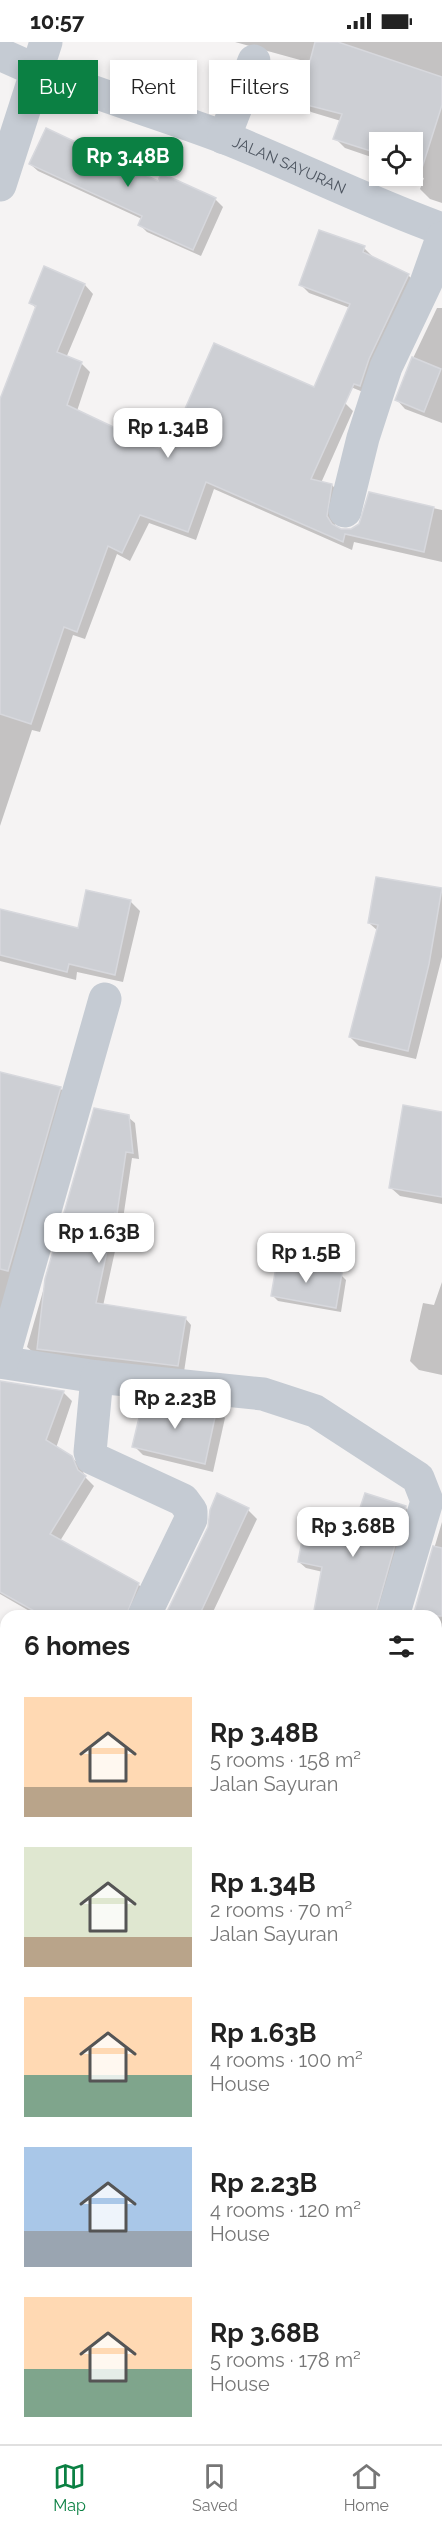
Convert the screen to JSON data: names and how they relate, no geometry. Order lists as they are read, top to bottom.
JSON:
{
  "streets": {
    "street": ["JALAN SAYURAN"]
  },
  "page": {
    "status": "10:57",
    "chip": ["Buy", "Rent", "Filters"],
    "price": [
      "Rp 3.48B",
      "Rp 1.34B",
      "Rp 1.63B",
      "Rp 1.5B",
      "Rp 2.23B",
      "Rp 3.68B"
    ],
    "heading": "6 homes",
    "list": [
      {
        "name": "Rp 3.48B",
        "note": "5 rooms · 158 m² · Jalan Sayuran"
      },
      {
        "name": "Rp 1.34B",
        "note": "2 rooms · 70 m² · Jalan Sayuran"
      },
      {
        "name": "Rp 1.63B",
        "note": "4 rooms · 100 m² · House"
      },
      {
        "name": "Rp 2.23B",
        "note": "4 rooms · 120 m² · House"
      },
      {
        "name": "Rp 3.68B",
        "note": "5 rooms · 178 m² · House"
      }
    ],
    "tabs": ["Map", "Saved", "Home"]
  }
}
